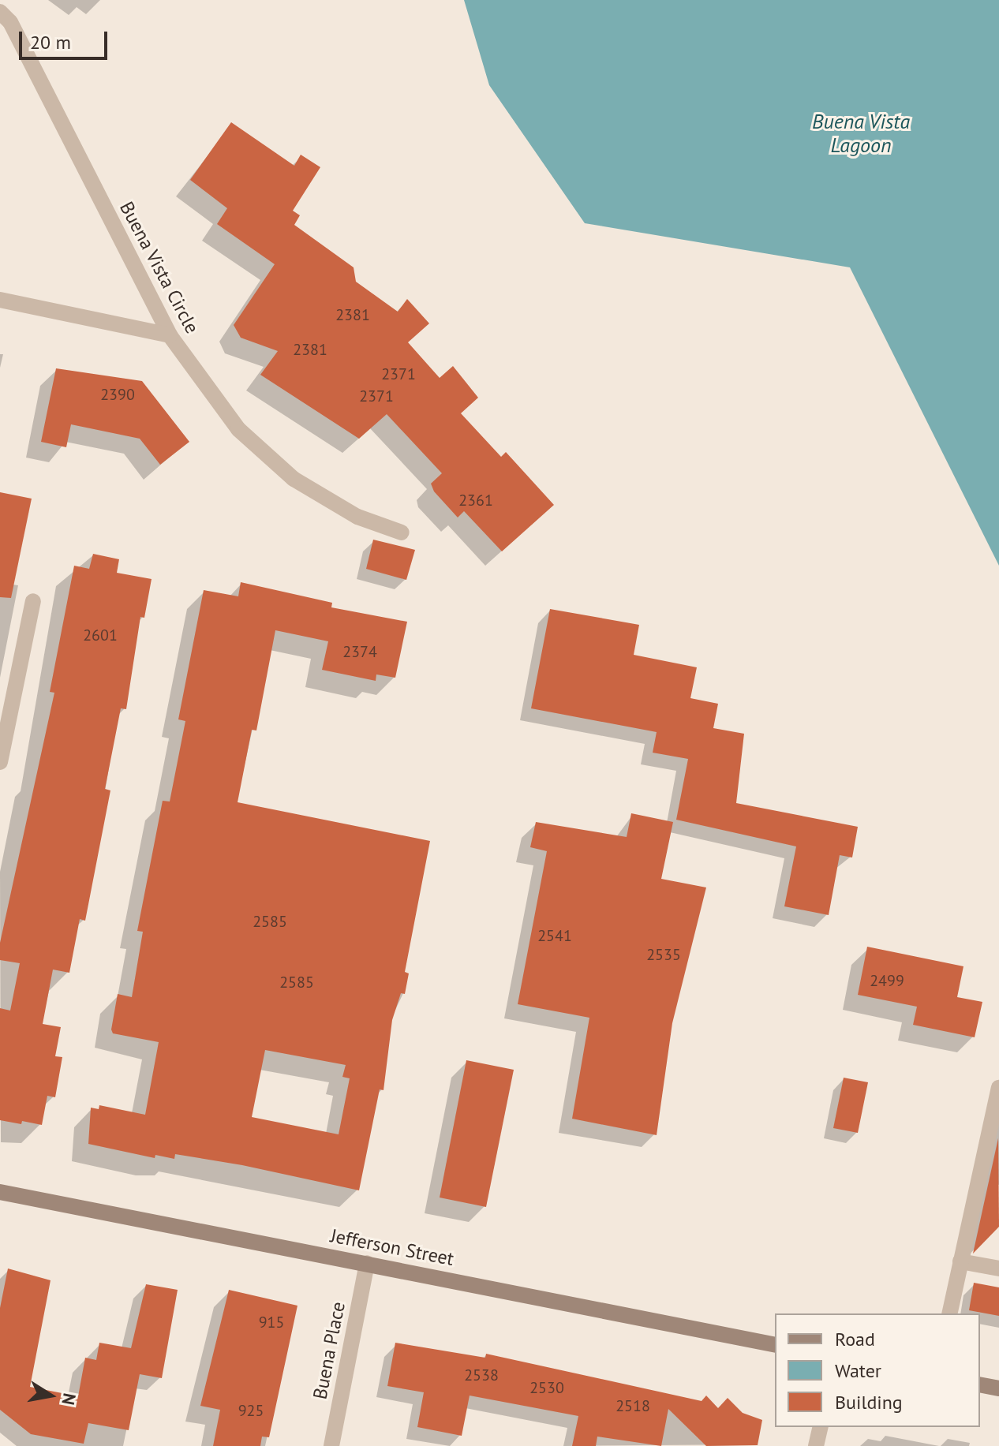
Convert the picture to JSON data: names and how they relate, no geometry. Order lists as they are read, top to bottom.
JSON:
{
  "streets": {
    "main road": ["Jefferson Street"],
    "street": ["Buena Vista Circle", "Buena Place"]
  },
  "crossings": [
    ["Jefferson Street", "Buena Place"]
  ],
  "water": ["Buena Vista Lagoon"],
  "house_numbers": [
    "2381",
    "2381",
    "2371",
    "2390",
    "2371",
    "2361",
    "2601",
    "2374",
    "2585",
    "2541",
    "2535",
    "2499",
    "2585",
    "915",
    "2538",
    "2530",
    "2518",
    "925"
  ],
  "legend": ["Road", "Water", "Building"],
  "scale_bar": "20 m",
  "north": "right"
}
